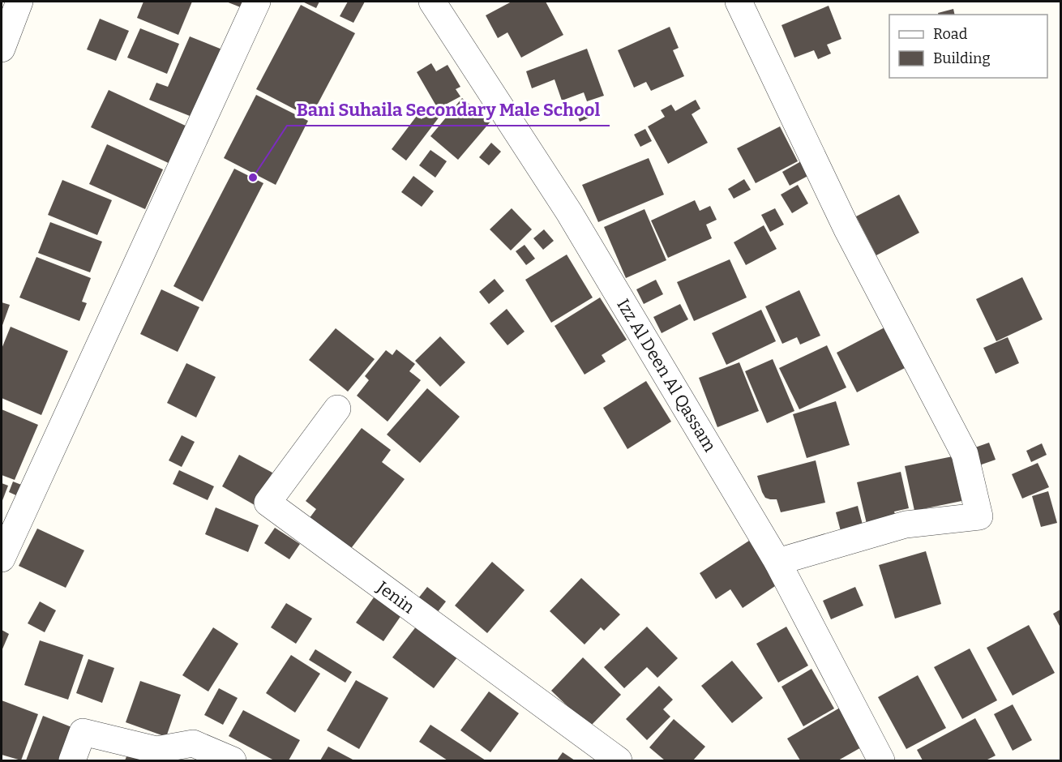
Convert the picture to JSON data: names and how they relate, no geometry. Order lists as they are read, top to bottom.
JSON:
{
  "streets": {
    "street": ["Izz Al Deen Al Qassam", "Jenin"]
  },
  "places": ["Bani Suhaila Secondary Male School"],
  "legend": ["Road", "Building"]
}
